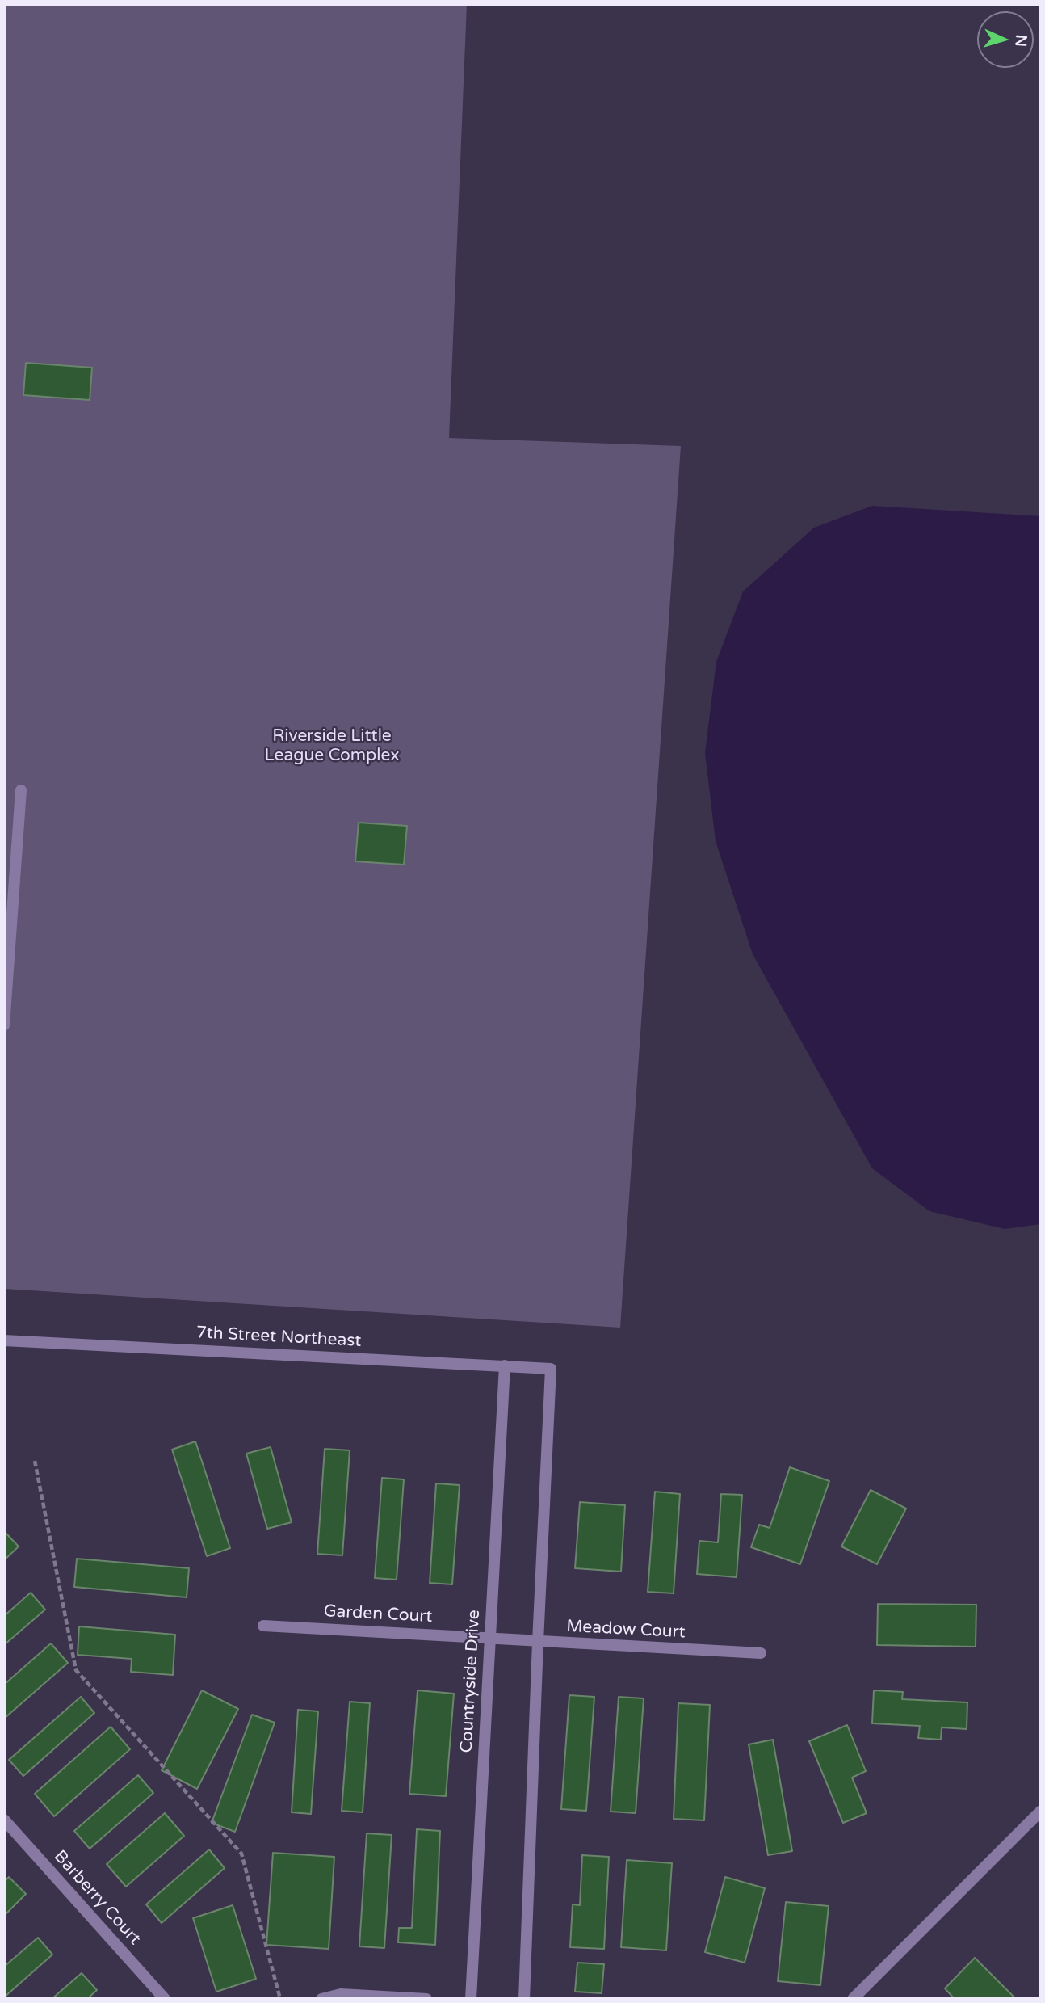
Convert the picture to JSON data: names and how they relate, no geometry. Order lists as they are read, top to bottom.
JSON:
{
  "streets": {
    "street": [
      "7th Street Northeast",
      "Garden Court",
      "Meadow Court",
      "Countryside Drive",
      "Barberry Court"
    ]
  },
  "crossings": [
    ["7th Street Northeast", "Meadow Court"],
    ["7th Street Northeast", "Countryside Drive"],
    ["Garden Court", "Meadow Court"],
    ["Garden Court", "Countryside Drive"],
    ["Meadow Court", "Countryside Drive"]
  ],
  "parks": ["Riverside Little League Complex"],
  "north": "right"
}
